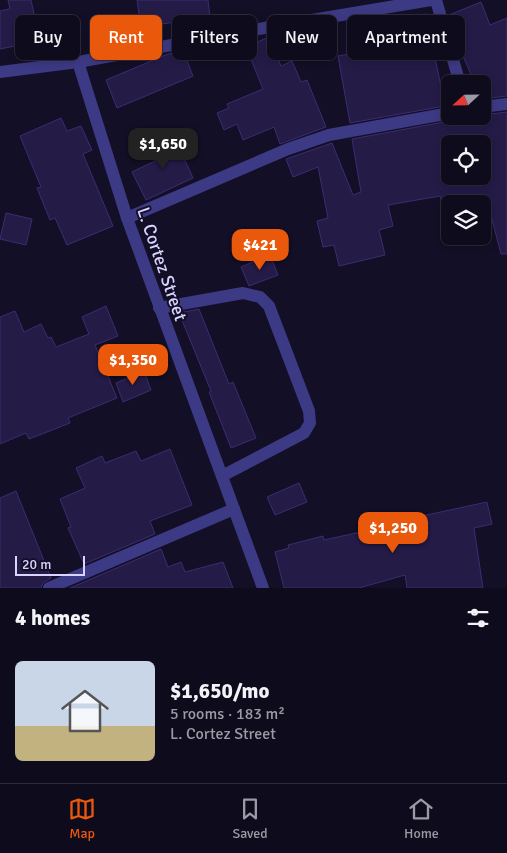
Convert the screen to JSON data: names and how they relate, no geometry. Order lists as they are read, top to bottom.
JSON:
{
  "streets": {
    "street": ["L. Cortez Street"]
  },
  "scale_bar": "20 m",
  "north": "left",
  "page": {
    "chip": [
      "Buy",
      "Rent",
      "Filters",
      "New",
      "Apartment"
    ],
    "price": [
      "$1,650",
      "$421",
      "$1,350",
      "$1,250"
    ],
    "scale": "20 m",
    "heading": "4 homes",
    "list": [
      {
        "name": "$1,650/mo",
        "note": "5 rooms · 183 m² · L. Cortez Street"
      }
    ],
    "tabs": ["Map", "Saved", "Home"]
  }
}
